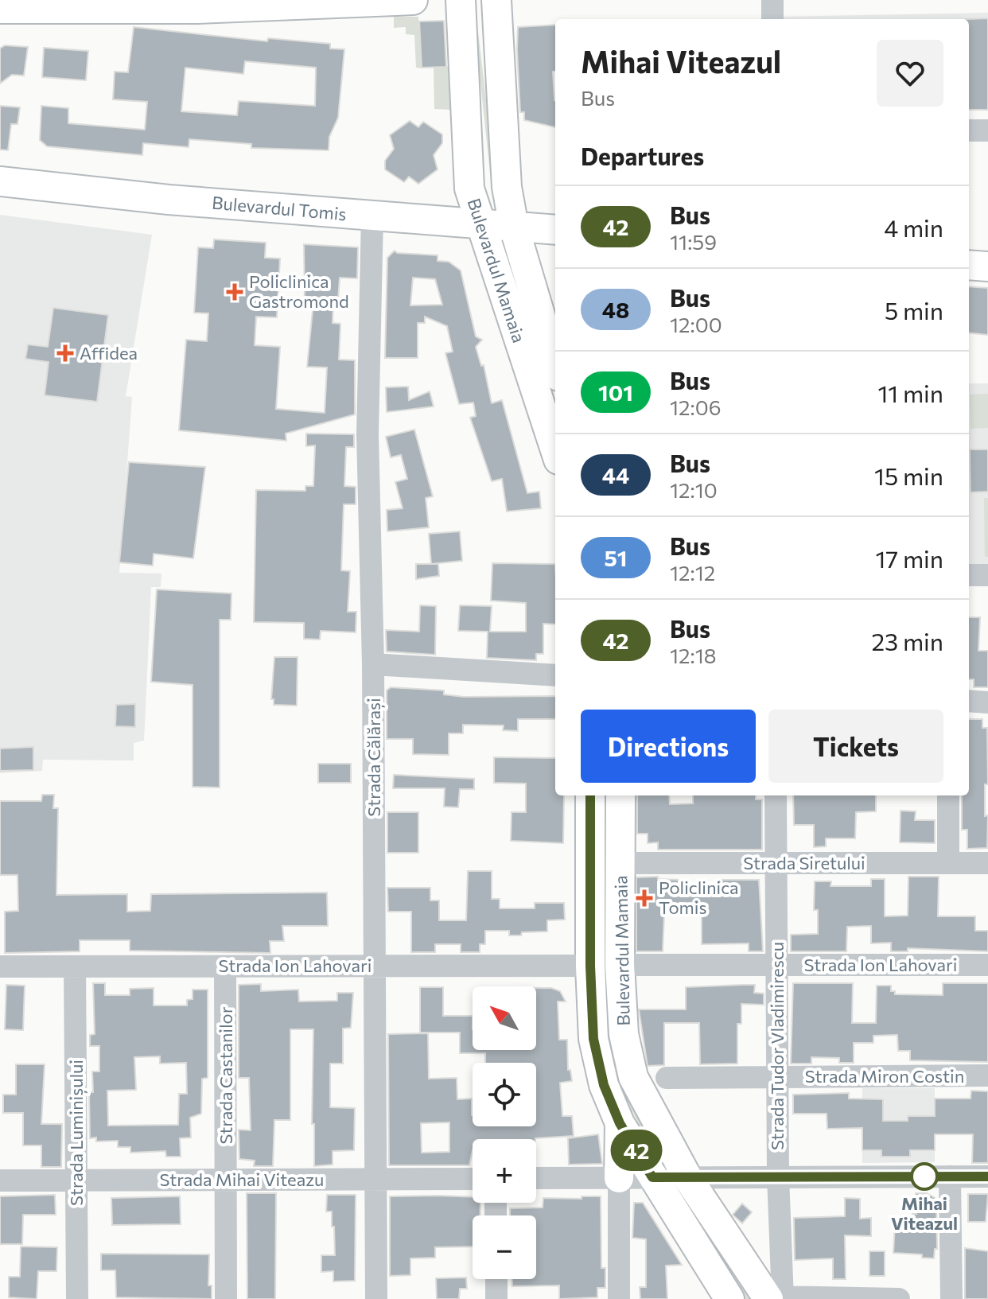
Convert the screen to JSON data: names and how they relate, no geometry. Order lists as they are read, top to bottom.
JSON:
{
  "streets": {
    "main road": ["Bulevardul Tomis", "Bulevardul Mamaia"],
    "street": [
      "Strada Călărași",
      "Strada Siretului",
      "Strada Ion Lahovari",
      "Strada Tudor Vladimirescu",
      "Strada Castanilor",
      "Strada Miron Costin",
      "Strada Luminișului",
      "Strada Mihai Viteazu"
    ]
  },
  "crossings": [
    ["Bulevardul Tomis", "Bulevardul Mamaia"],
    ["Bulevardul Tomis", "Strada Călărași"],
    ["Bulevardul Mamaia", "Strada Siretului"],
    ["Bulevardul Mamaia", "Strada Ion Lahovari"],
    ["Bulevardul Mamaia", "Strada Tudor Vladimirescu"],
    ["Strada Călărași", "Strada Ion Lahovari"],
    ["Strada Călărași", "Strada Mihai Viteazu"],
    ["Strada Siretului", "Strada Tudor Vladimirescu"],
    ["Strada Ion Lahovari", "Strada Tudor Vladimirescu"],
    ["Strada Ion Lahovari", "Strada Castanilor"],
    ["Strada Ion Lahovari", "Strada Luminișului"],
    ["Strada Tudor Vladimirescu", "Strada Miron Costin"],
    ["Strada Castanilor", "Strada Mihai Viteazu"],
    ["Strada Luminișului", "Strada Mihai Viteazu"]
  ],
  "places": {
    "health": ["Policlinica Gastromond", "Affidea", "Policlinica Tomis"],
    "other": ["Mihai Viteazul"]
  },
  "lines": ["bus line 42"],
  "north": "top left",
  "page": {
    "on_map": "42",
    "heading": [
      ["Mihai Viteazul", "Bus"],
      "Departures"
    ],
    "list": [
      {
        "mark": "42",
        "name": "Bus",
        "note": "11:59",
        "value": "4 min"
      },
      {
        "mark": "48",
        "name": "Bus",
        "note": "12:00",
        "value": "5 min"
      },
      {
        "mark": "101",
        "name": "Bus",
        "note": "12:06",
        "value": "11 min"
      },
      {
        "mark": "44",
        "name": "Bus",
        "note": "12:10",
        "value": "15 min"
      },
      {
        "mark": "51",
        "name": "Bus",
        "note": "12:12",
        "value": "17 min"
      },
      {
        "mark": "42",
        "name": "Bus",
        "note": "12:18",
        "value": "23 min"
      }
    ],
    "buttons": ["Directions", "Tickets"],
    "map_buttons": ["+", "−"]
  }
}
